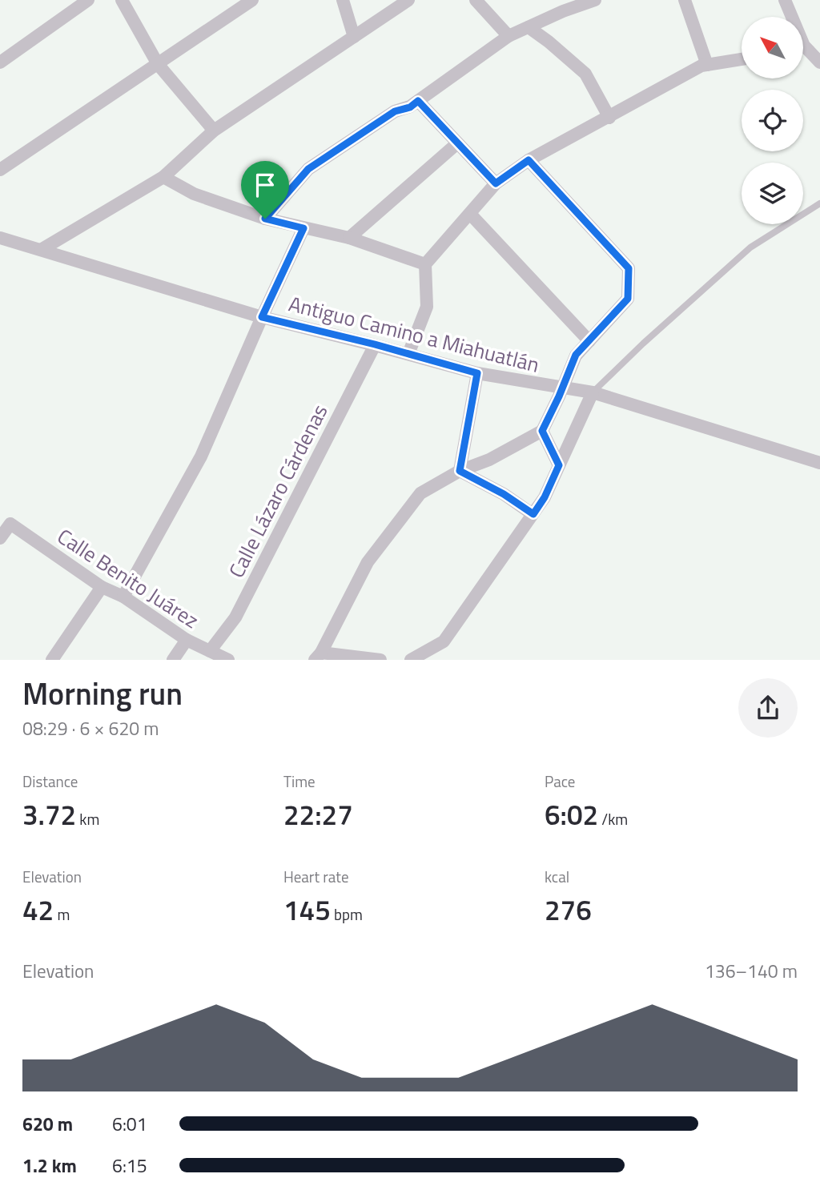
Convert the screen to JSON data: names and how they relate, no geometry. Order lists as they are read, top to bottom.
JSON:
{
  "streets": {
    "street": ["Antiguo Camino a Miahuatlán", "Calle Lázaro Cárdenas", "Calle Benito Juárez"]
  },
  "crossings": [
    ["Antiguo Camino a Miahuatlán", "Calle Lázaro Cárdenas"],
    ["Calle Lázaro Cárdenas", "Calle Benito Juárez"]
  ],
  "north": "top left",
  "page": {
    "heading": ["Morning run", "08:29 · 6 × 620 m"],
    "stats": [
      ["Distance", "3.72 km"],
      ["Time", "22:27"],
      ["Pace", "6:02 /km"],
      ["Elevation", "42 m"],
      ["Heart rate", "145 bpm"],
      ["kcal", "276"]
    ],
    "chart": ["Elevation", "136–140 m"],
    "list": [
      {
        "name": "620 m",
        "note": "6:01"
      },
      {
        "name": "1.2 km",
        "note": "6:15"
      }
    ]
  }
}
